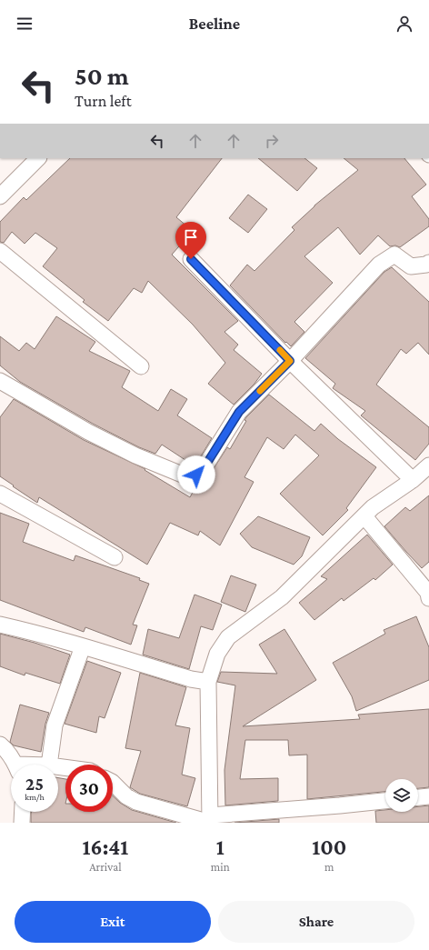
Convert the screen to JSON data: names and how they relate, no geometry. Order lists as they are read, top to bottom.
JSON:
{
  "page": {
    "header": "Beeline",
    "turn": ["50 m", "Turn left"],
    "speed": "25 km/h",
    "limit": "30",
    "eta": [
      "16:41",
      "Arrival",
      "1",
      "min",
      "100",
      "m"
    ],
    "buttons": ["Exit", "Share"]
  }
}
